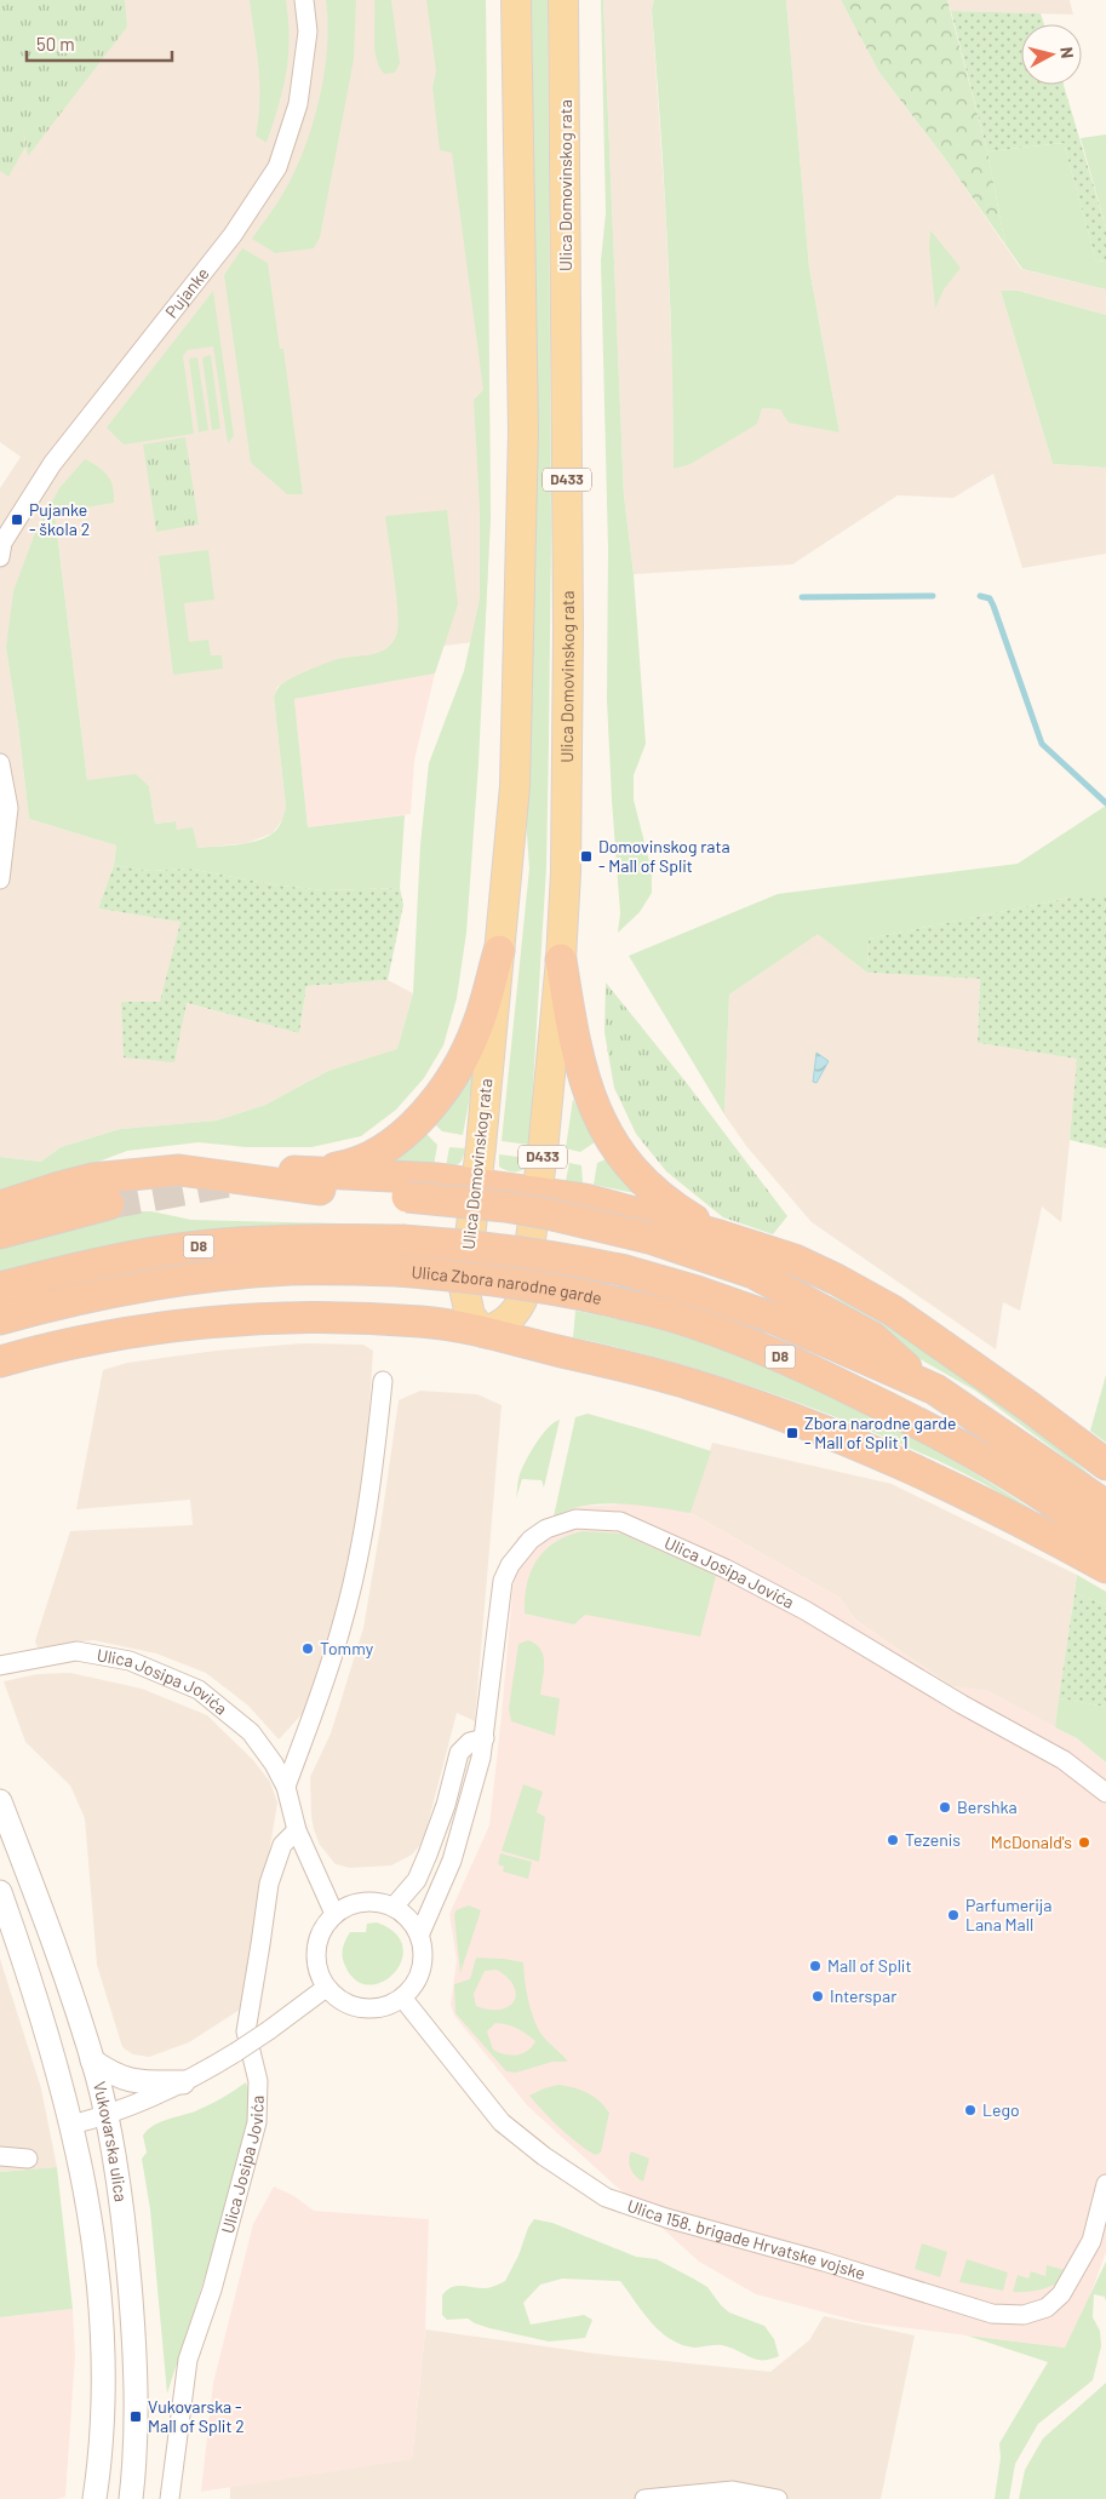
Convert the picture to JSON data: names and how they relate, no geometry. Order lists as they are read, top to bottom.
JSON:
{
  "streets": {
    "highway": ["D8", "Ulica Zbora narodne garde"],
    "main road": ["Ulica Domovinskog rata", "D433"],
    "street": [
      "Pujanke",
      "Ulica Josipa Jovića",
      "Vukovarska ulica",
      "Ulica 158. brigade Hrvatske vojske"
    ]
  },
  "crossings": [
    ["Ulica Josipa Jovića", "Ulica 158. brigade Hrvatske vojske"]
  ],
  "places": {
    "transit": [
      "Pujanke - škola 2",
      "Domovinskog rata - Mall of Split",
      "Zbora narodne garde - Mall of Split 1",
      "Vukovarska - Mall of Split 2"
    ],
    "other": [
      "Tommy",
      "Bershka",
      "Tezenis",
      "McDonald's",
      "Parfumerija Lana Mall",
      "Mall of Split",
      "Interspar",
      "Lego"
    ]
  },
  "scale_bar": "50 m",
  "north": "right"
}
